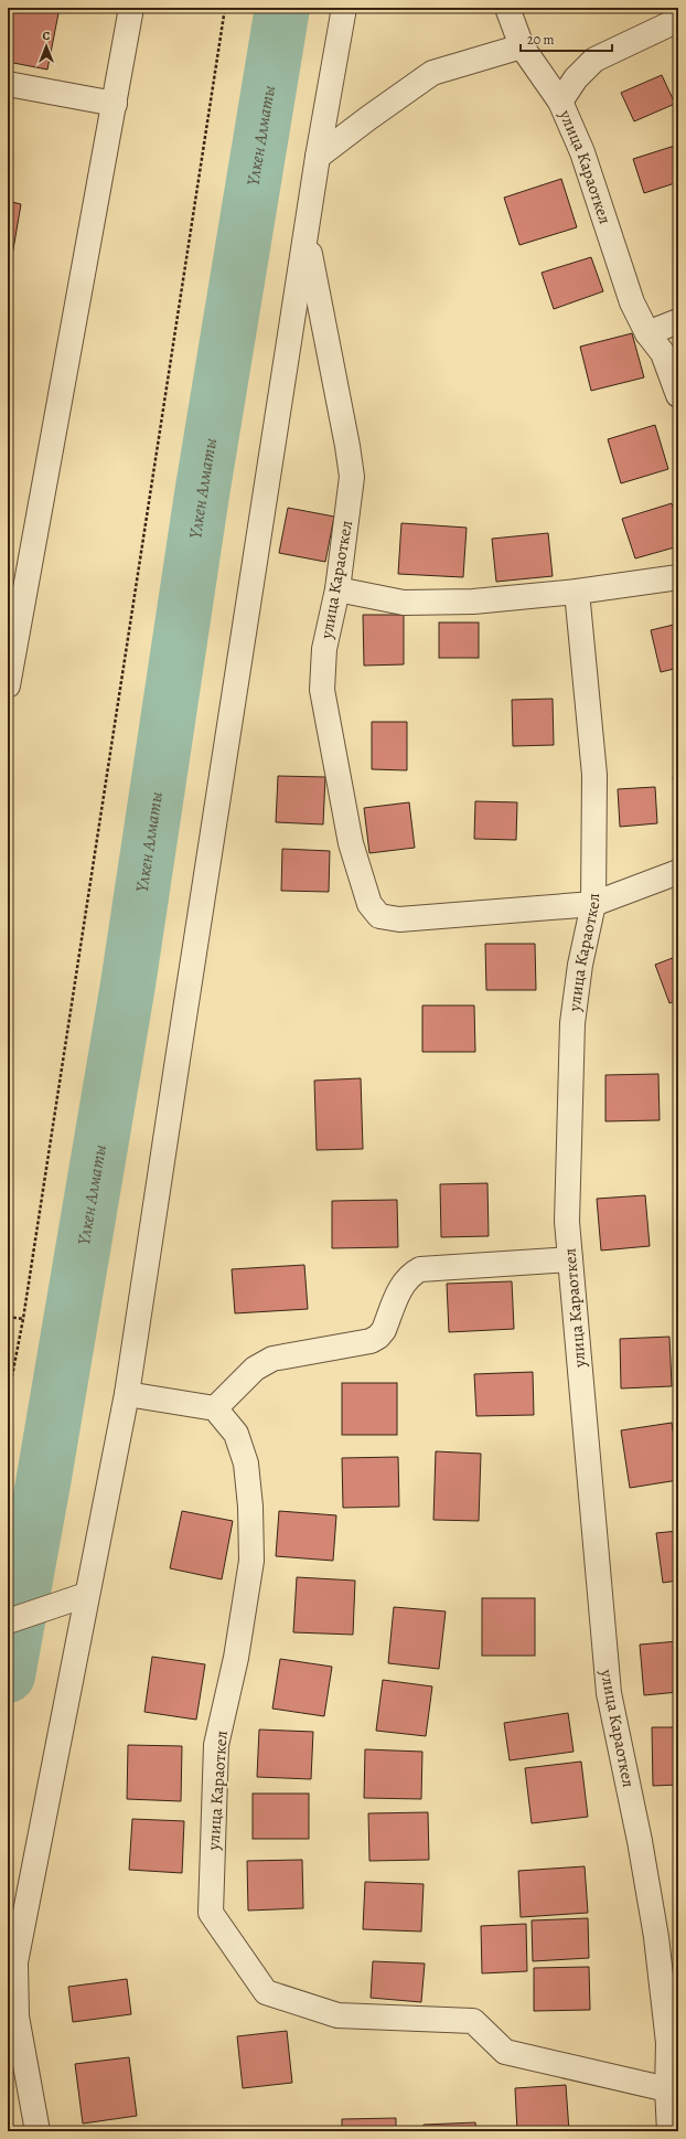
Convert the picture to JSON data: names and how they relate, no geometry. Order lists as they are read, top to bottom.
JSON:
{
  "streets": {
    "street": ["улица Караоткел"]
  },
  "water": ["Үлкен Алматы"],
  "scale_bar": "20 m",
  "north": "top"
}
